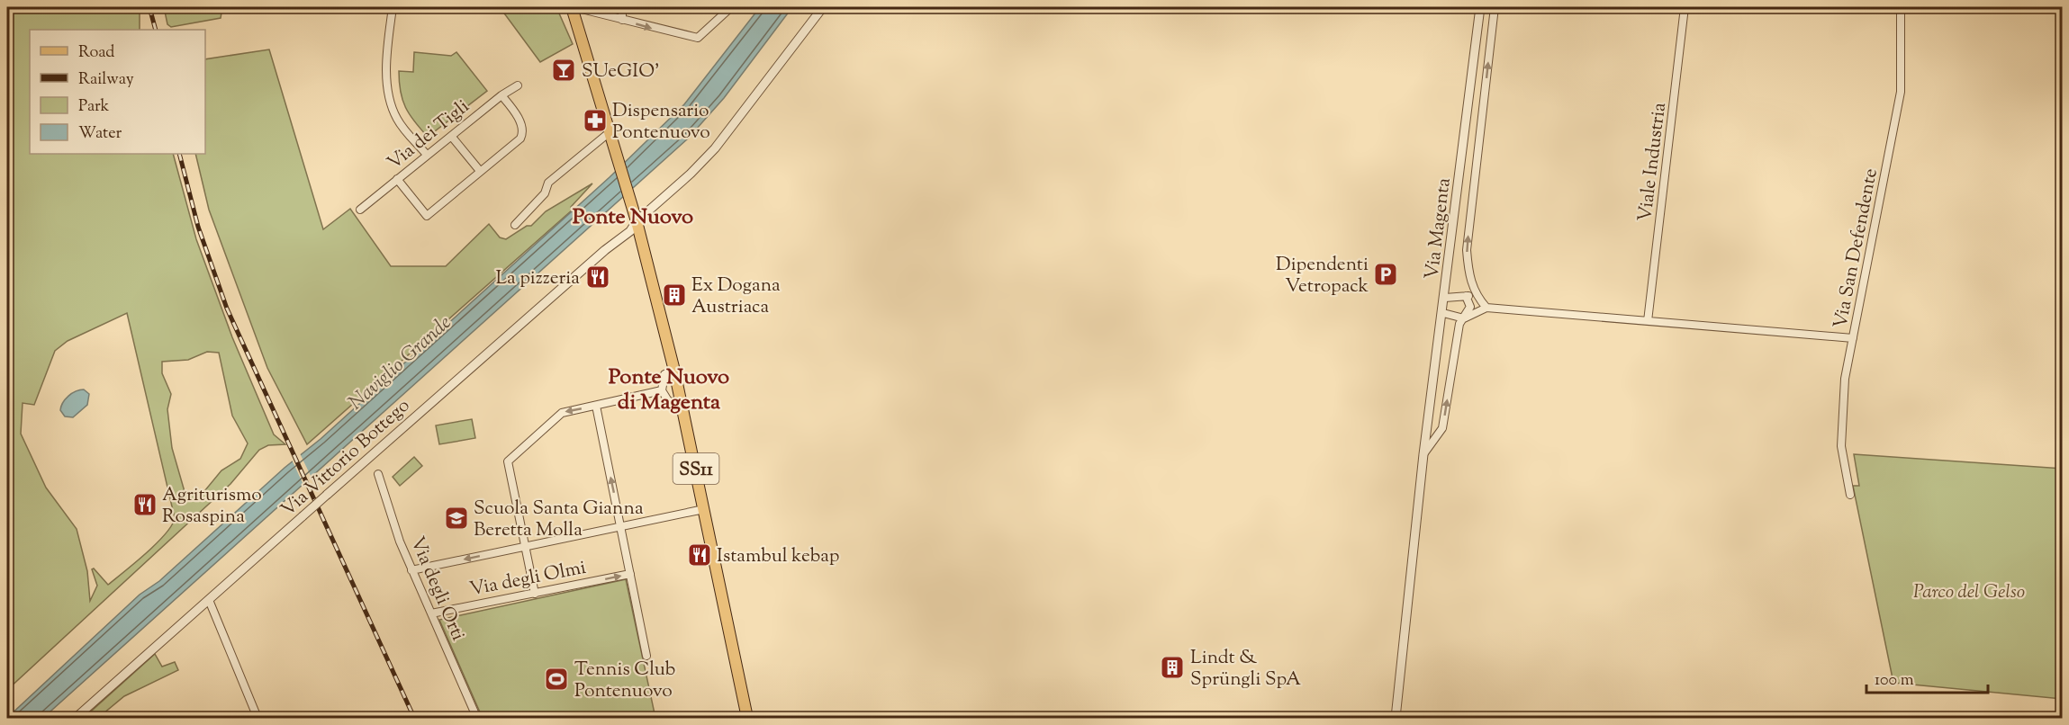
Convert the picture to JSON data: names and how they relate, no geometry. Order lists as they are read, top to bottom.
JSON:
{
  "streets": {
    "main road": ["SS11"],
    "street": [
      "Via dei Tigli",
      "Viale Industria",
      "Via Magenta",
      "Via San Defendente",
      "Via Vittorio Bottego",
      "Via degli Olmi",
      "Via degli Orti"
    ]
  },
  "crossings": [
    ["Via Vittorio Bottego", "SS11"],
    ["SS11", "Via degli Olmi"],
    ["Via degli Olmi", "Via degli Orti"]
  ],
  "districts": ["Ponte Nuovo", "Ponte Nuovo di Magenta"],
  "water": ["Naviglio Grande"],
  "parks": ["Parco del Gelso"],
  "places": {
    "bar": ["SUeGIO'"],
    "pharmacy": ["Dispensario Pontenuovo"],
    "parking": ["Dipendenti Vetropack"],
    "restaurant": ["La pizzeria", "Agriturismo Rosaspina", "Istambul kebap"],
    "building": ["Ex Dogana Austriaca", "Lindt & Sprüngli SpA"],
    "school or university": ["Scuola Santa Gianna Beretta Molla"],
    "sports": ["Tennis Club Pontenuovo"]
  },
  "legend": [
    "Road",
    "Railway",
    "Park",
    "Water"
  ],
  "scale_bar": "100 m"
}
